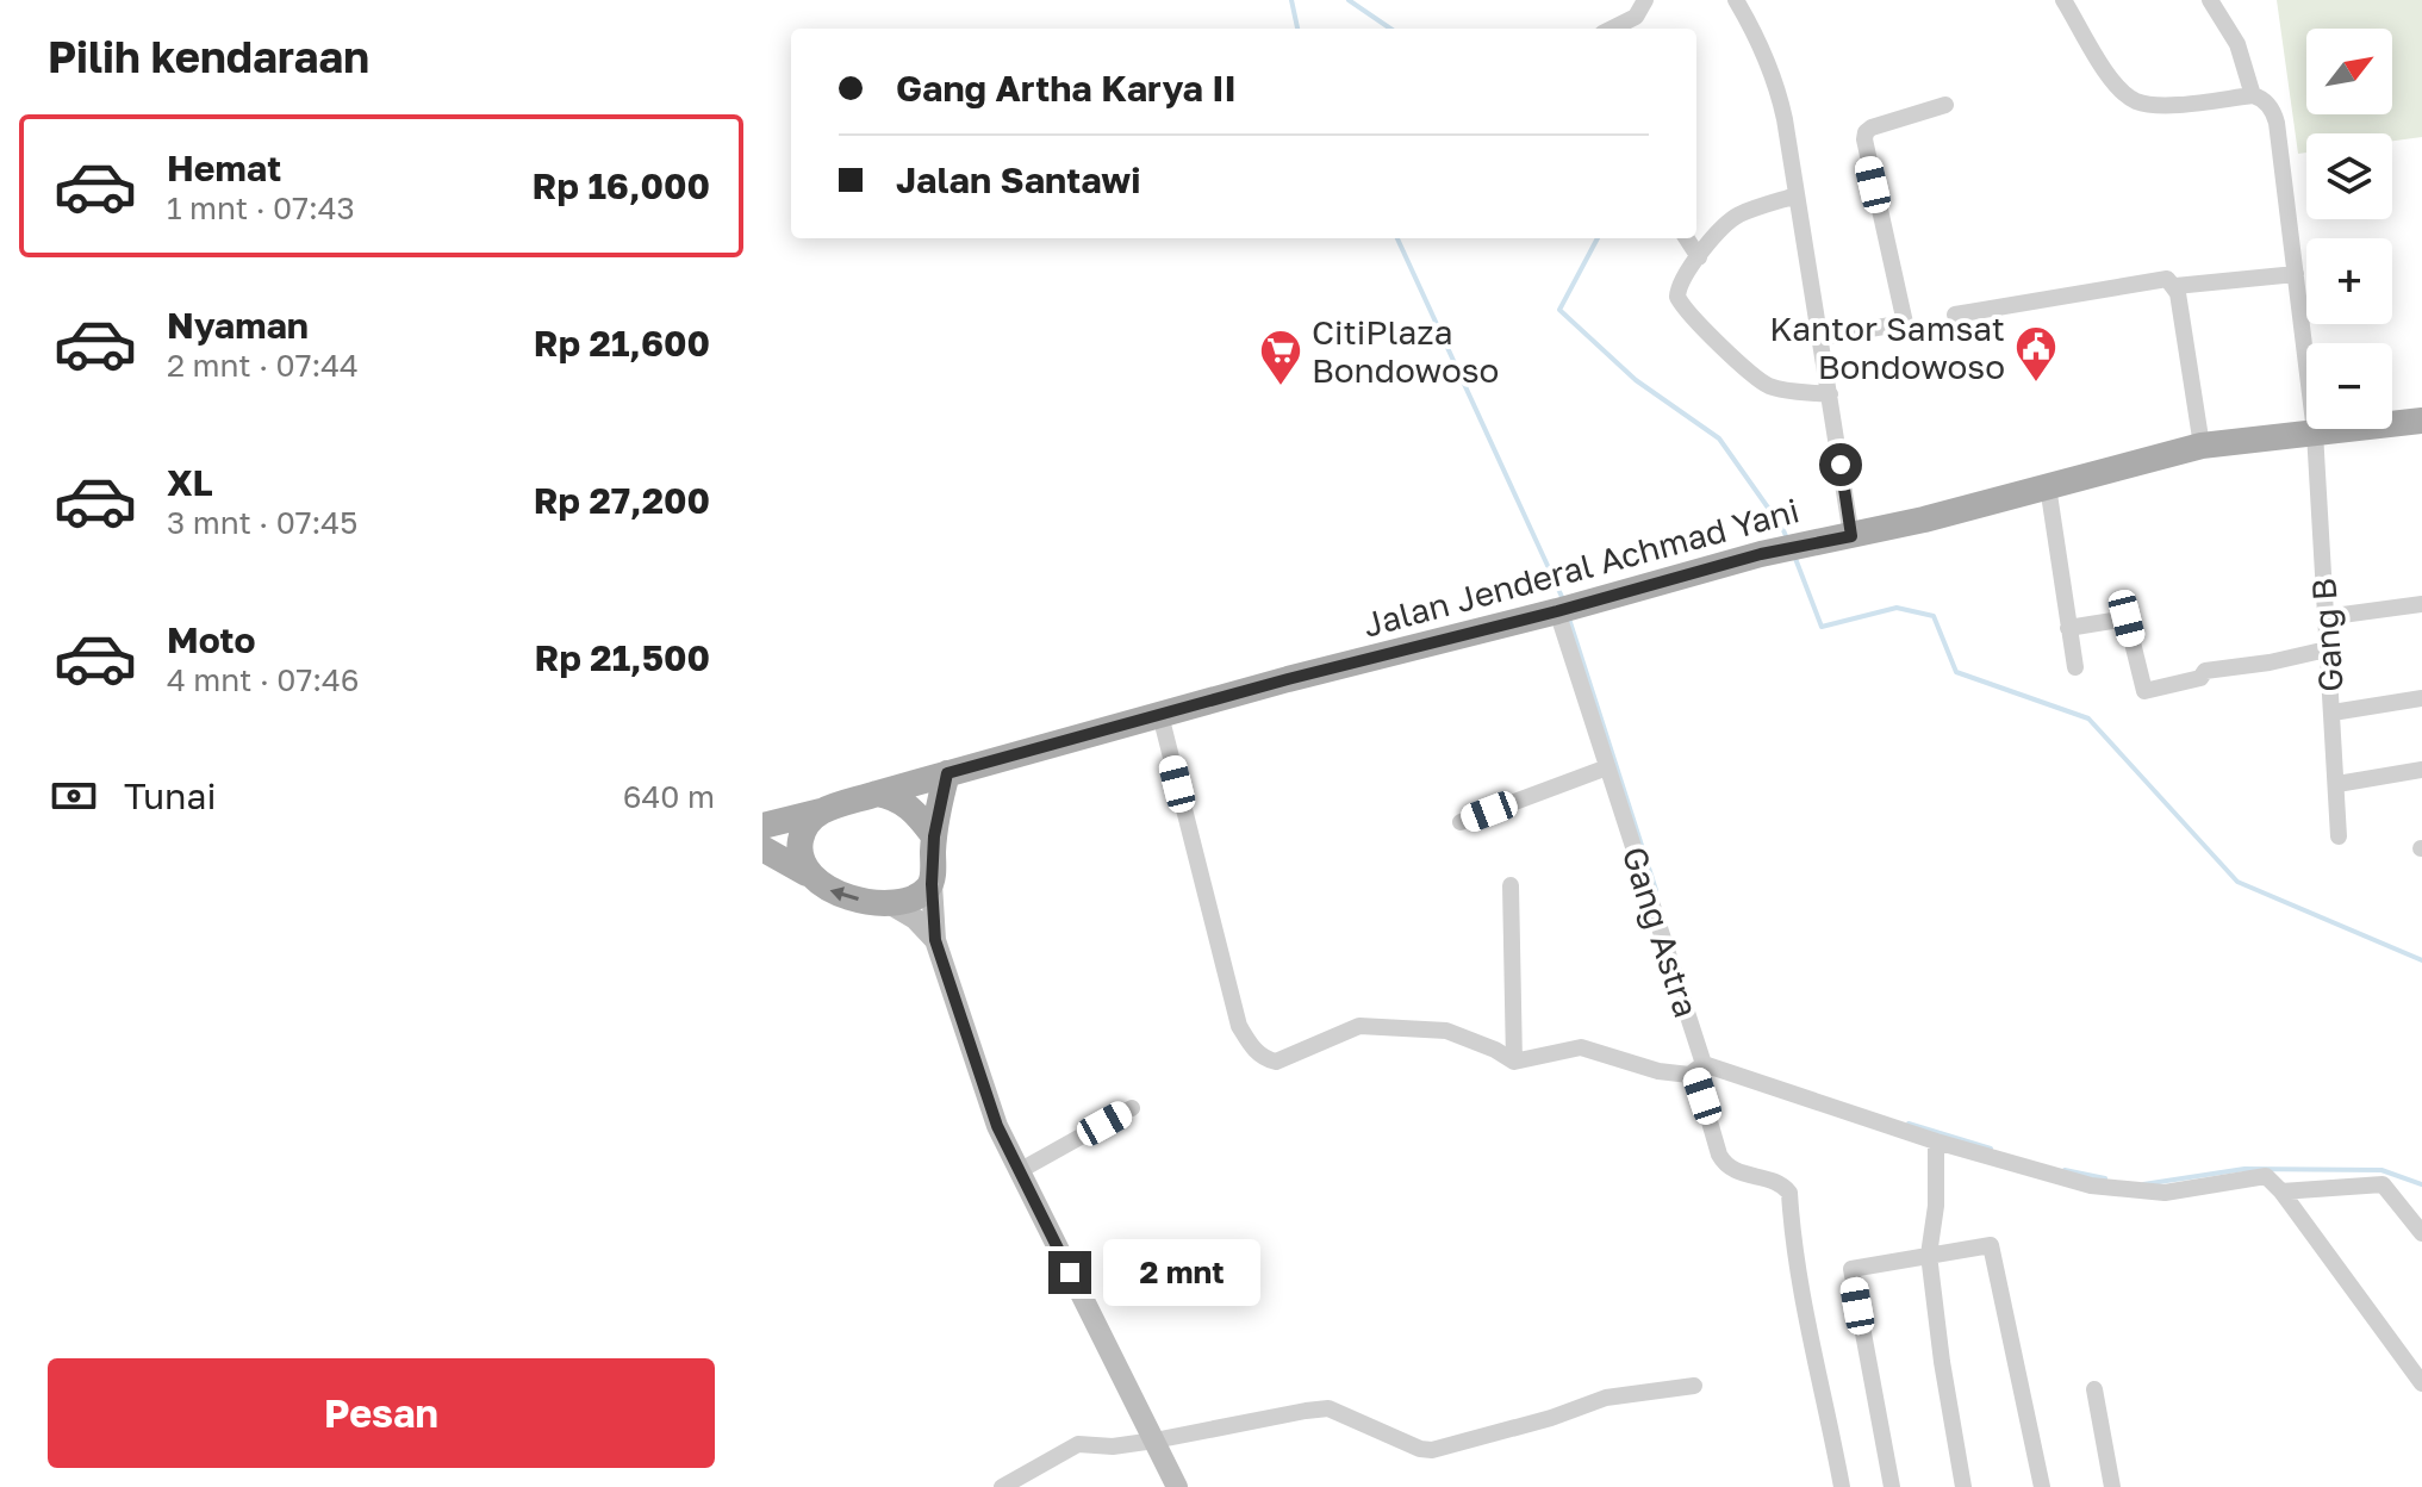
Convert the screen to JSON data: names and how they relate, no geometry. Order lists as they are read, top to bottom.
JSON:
{
  "streets": {
    "main road": ["Jalan Jenderal Achmad Yani"],
    "street": ["Gang B", "Gang Astra"]
  },
  "crossings": [
    ["Jalan Jenderal Achmad Yani", "Gang B"],
    ["Jalan Jenderal Achmad Yani", "Gang Astra"]
  ],
  "places": {
    "public building": ["Kantor Samsat Bondowoso"],
    "supermarket": ["CitiPlaza Bondowoso"]
  },
  "north": "top right",
  "page": {
    "heading": "Pilih kendaraan",
    "map_buttons": ["+", "−"],
    "banner": ["Gang Artha Karya II", "Jalan Santawi"],
    "list": [
      {
        "name": "Hemat",
        "note": "1 mnt · 07:43",
        "value": "Rp 16,000"
      },
      {
        "name": "Nyaman",
        "note": "2 mnt · 07:44",
        "value": "Rp 21,600"
      },
      {
        "name": "XL",
        "note": "3 mnt · 07:45",
        "value": "Rp 27,200"
      },
      {
        "name": "Moto",
        "note": "4 mnt · 07:46",
        "value": "Rp 21,500"
      }
    ],
    "pay": ["Tunai", "640 m"],
    "bubble": "2 mnt",
    "buttons": "Pesan"
  }
}
